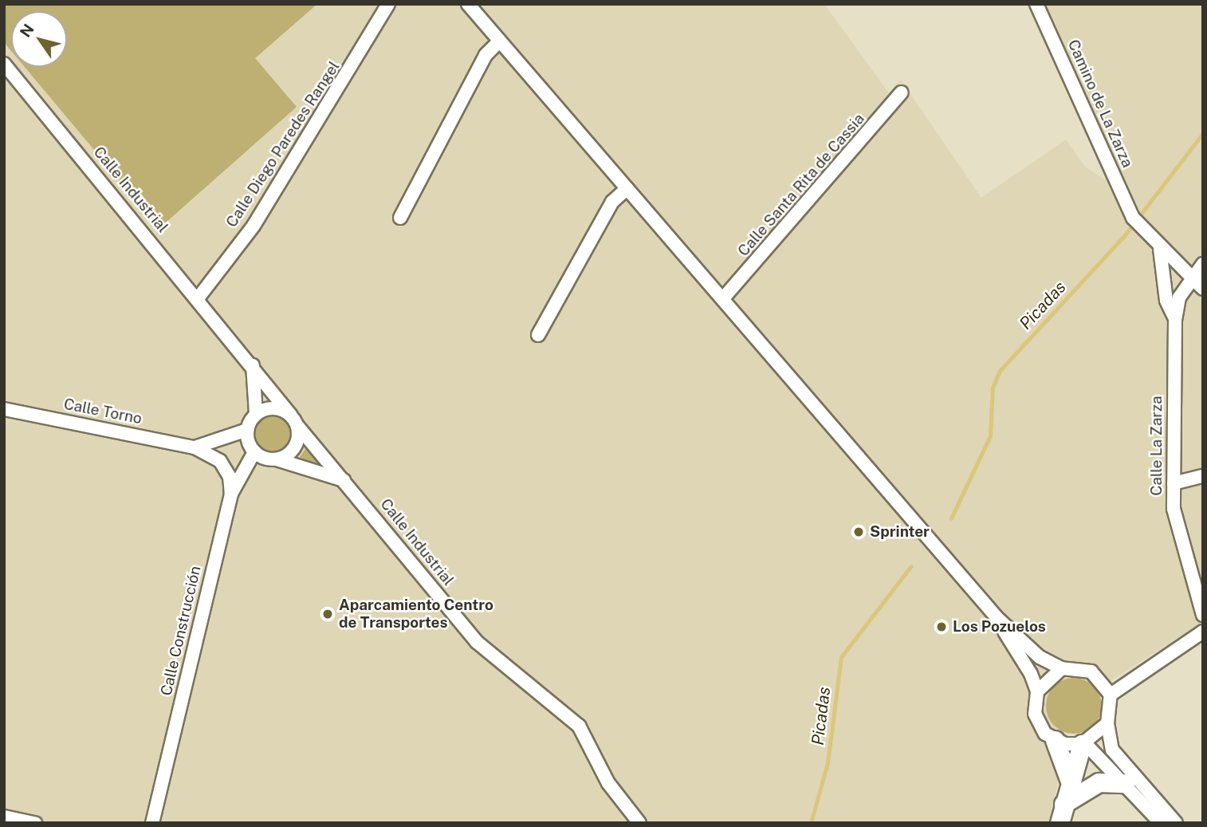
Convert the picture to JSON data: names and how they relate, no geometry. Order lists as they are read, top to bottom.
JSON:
{
  "streets": {
    "street": [
      "Camino de La Zarza",
      "Calle Diego Paredes Rangel",
      "Calle Santa Rita de Cassia",
      "Calle Industrial",
      "Calle Torno",
      "Calle La Zarza",
      "Calle Construcción"
    ]
  },
  "crossings": [
    ["Camino de La Zarza", "Calle La Zarza"],
    ["Calle Diego Paredes Rangel", "Calle Industrial"],
    ["Calle Industrial", "Calle Torno"],
    ["Calle Industrial", "Calle Construcción"],
    ["Calle Torno", "Calle Construcción"]
  ],
  "water": ["Picadas"],
  "places": ["Sprinter", "Aparcamiento Centro de Transportes", "Los Pozuelos"],
  "north": "top left"
}
